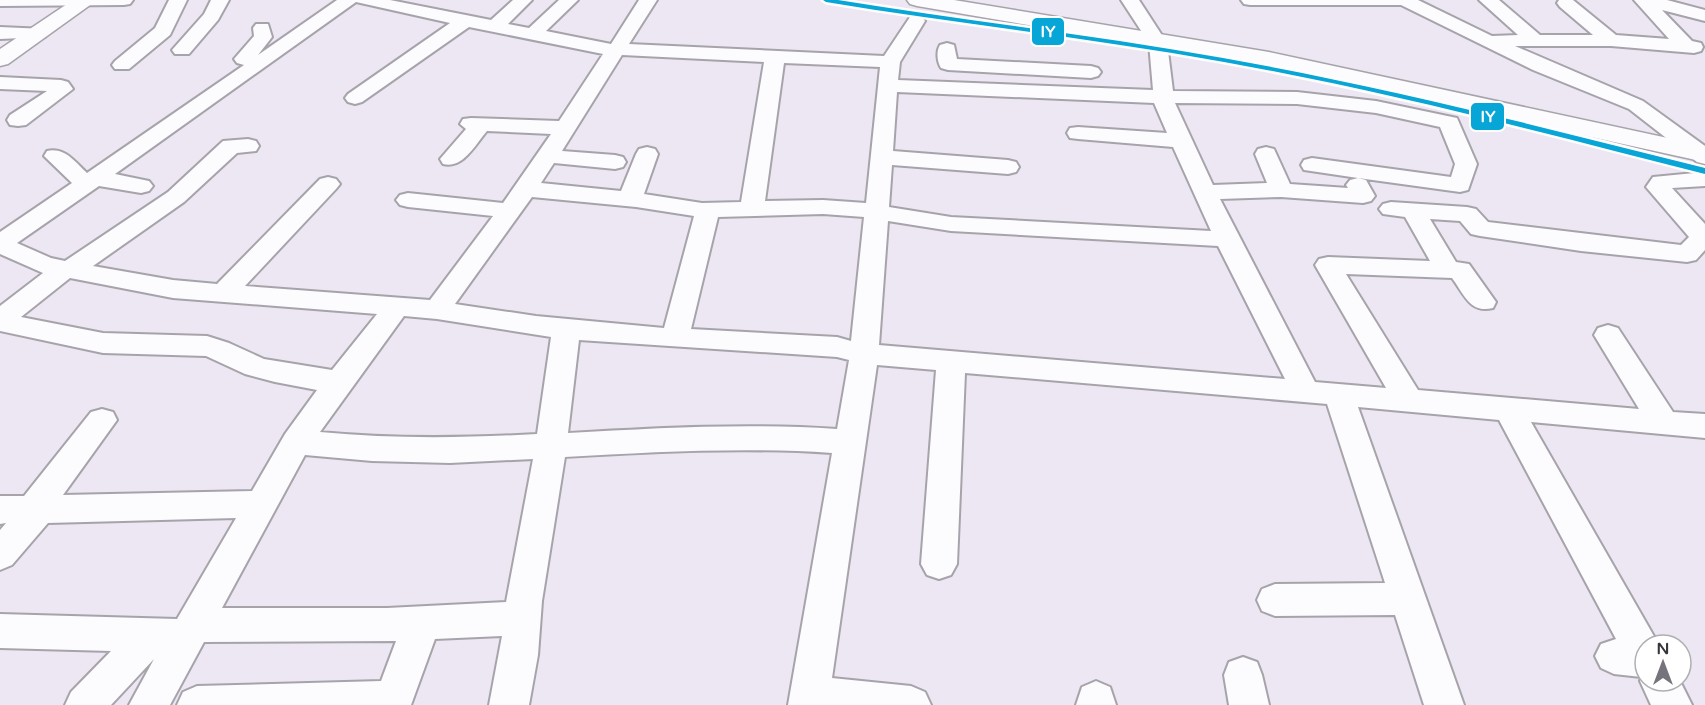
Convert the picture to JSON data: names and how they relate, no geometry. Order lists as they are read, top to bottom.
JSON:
{
  "lines": ["transit line IY"],
  "north": "top"
}
